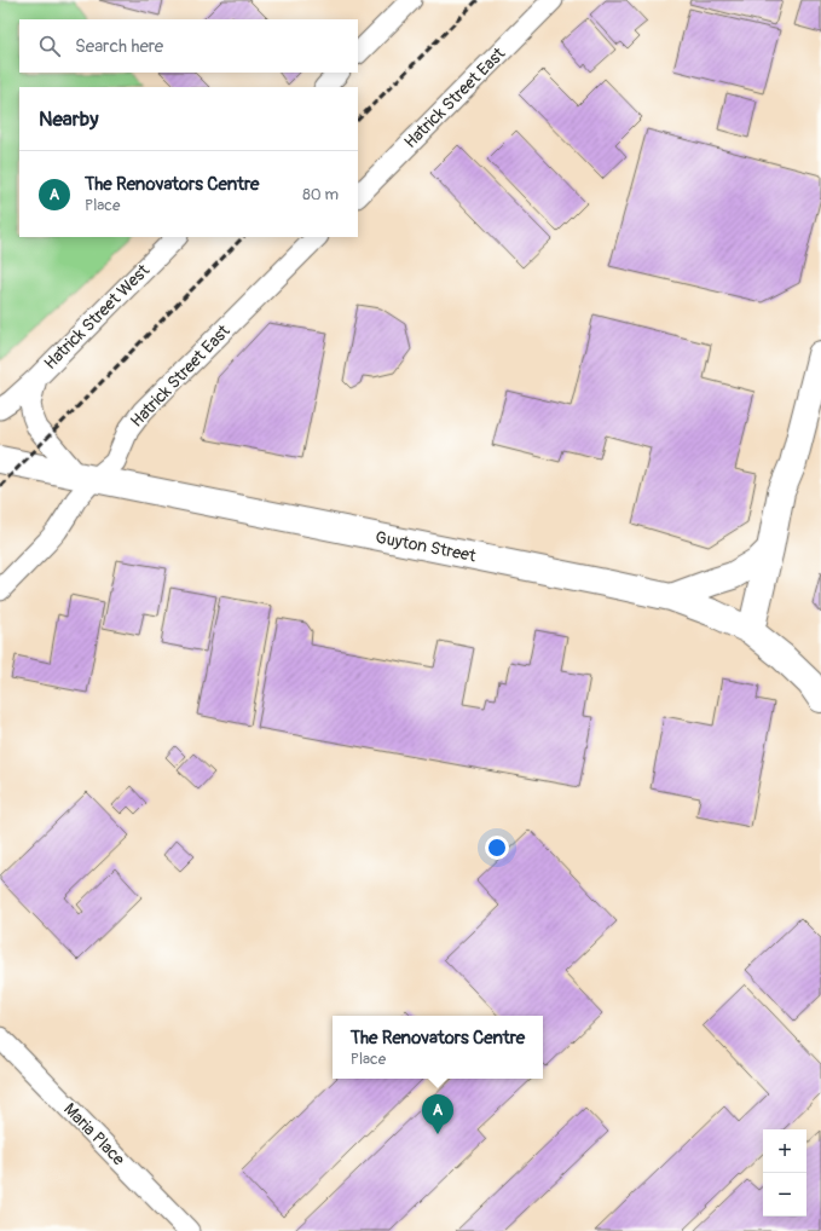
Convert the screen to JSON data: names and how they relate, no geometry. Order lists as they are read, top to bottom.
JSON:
{
  "streets": {
    "main road": ["Guyton Street"],
    "street": ["Hatrick Street East", "Hatrick Street West", "Maria Place"]
  },
  "crossings": [
    ["Hatrick Street East", "Hatrick Street West"],
    ["Hatrick Street East", "Guyton Street"],
    ["Hatrick Street West", "Guyton Street"]
  ],
  "page": {
    "search": "Search here",
    "heading": "Nearby",
    "list": [
      {
        "mark": "A",
        "name": "The Renovators Centre",
        "note": "Place",
        "value": "80 m"
      }
    ],
    "popup": ["The Renovators Centre", "Place"],
    "pins": "A",
    "map_buttons": ["+", "−"]
  }
}
